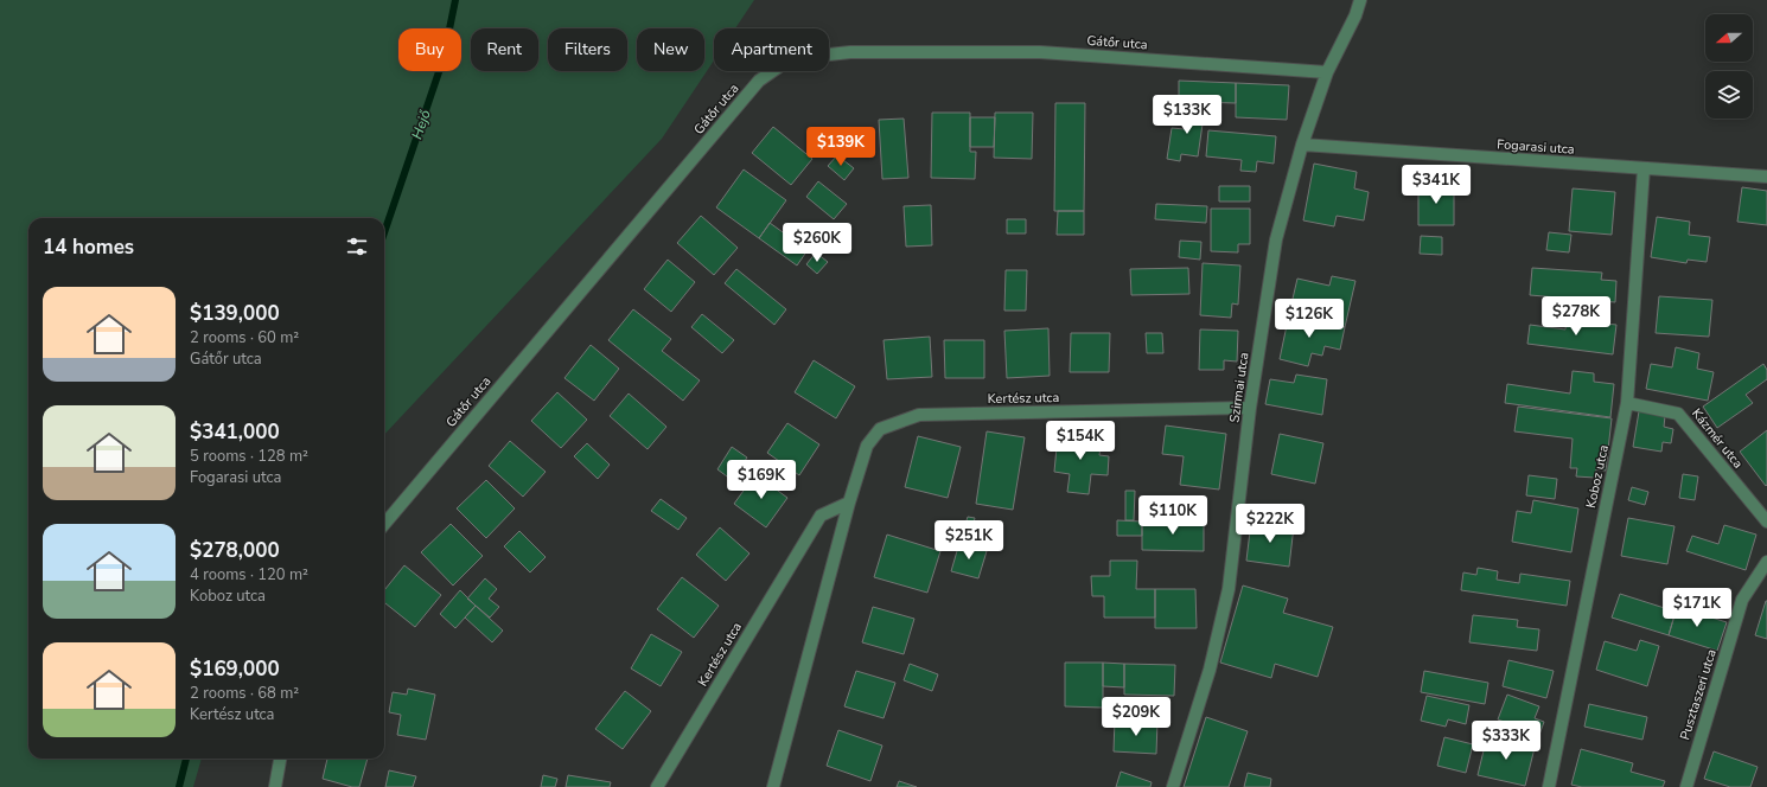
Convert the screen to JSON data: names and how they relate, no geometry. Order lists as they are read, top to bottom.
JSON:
{
  "streets": {
    "street": [
      "Gátőr utca",
      "Fogarasi utca",
      "Szirmai utca",
      "Kertész utca",
      "Kázmér utca",
      "Koboz utca",
      "Pusztaszeri utca"
    ]
  },
  "crossings": [
    ["Gátőr utca", "Szirmai utca"],
    ["Fogarasi utca", "Szirmai utca"],
    ["Fogarasi utca", "Koboz utca"],
    ["Szirmai utca", "Kertész utca"],
    ["Kázmér utca", "Koboz utca"]
  ],
  "water": ["Hejő"],
  "north": "left",
  "page": {
    "chip": [
      "Buy",
      "Rent",
      "Filters",
      "New",
      "Apartment"
    ],
    "price": [
      "$133K",
      "$139K",
      "$341K",
      "$260K",
      "$278K",
      "$126K",
      "$154K",
      "$169K",
      "$110K",
      "$222K",
      "$251K",
      "$171K",
      "$209K",
      "$333K"
    ],
    "heading": "14 homes",
    "list": [
      {
        "name": "$139,000",
        "note": "2 rooms · 60 m² · Gátőr utca"
      },
      {
        "name": "$341,000",
        "note": "5 rooms · 128 m² · Fogarasi utca"
      },
      {
        "name": "$278,000",
        "note": "4 rooms · 120 m² · Koboz utca"
      },
      {
        "name": "$169,000",
        "note": "2 rooms · 68 m² · Kertész utca"
      }
    ]
  }
}
